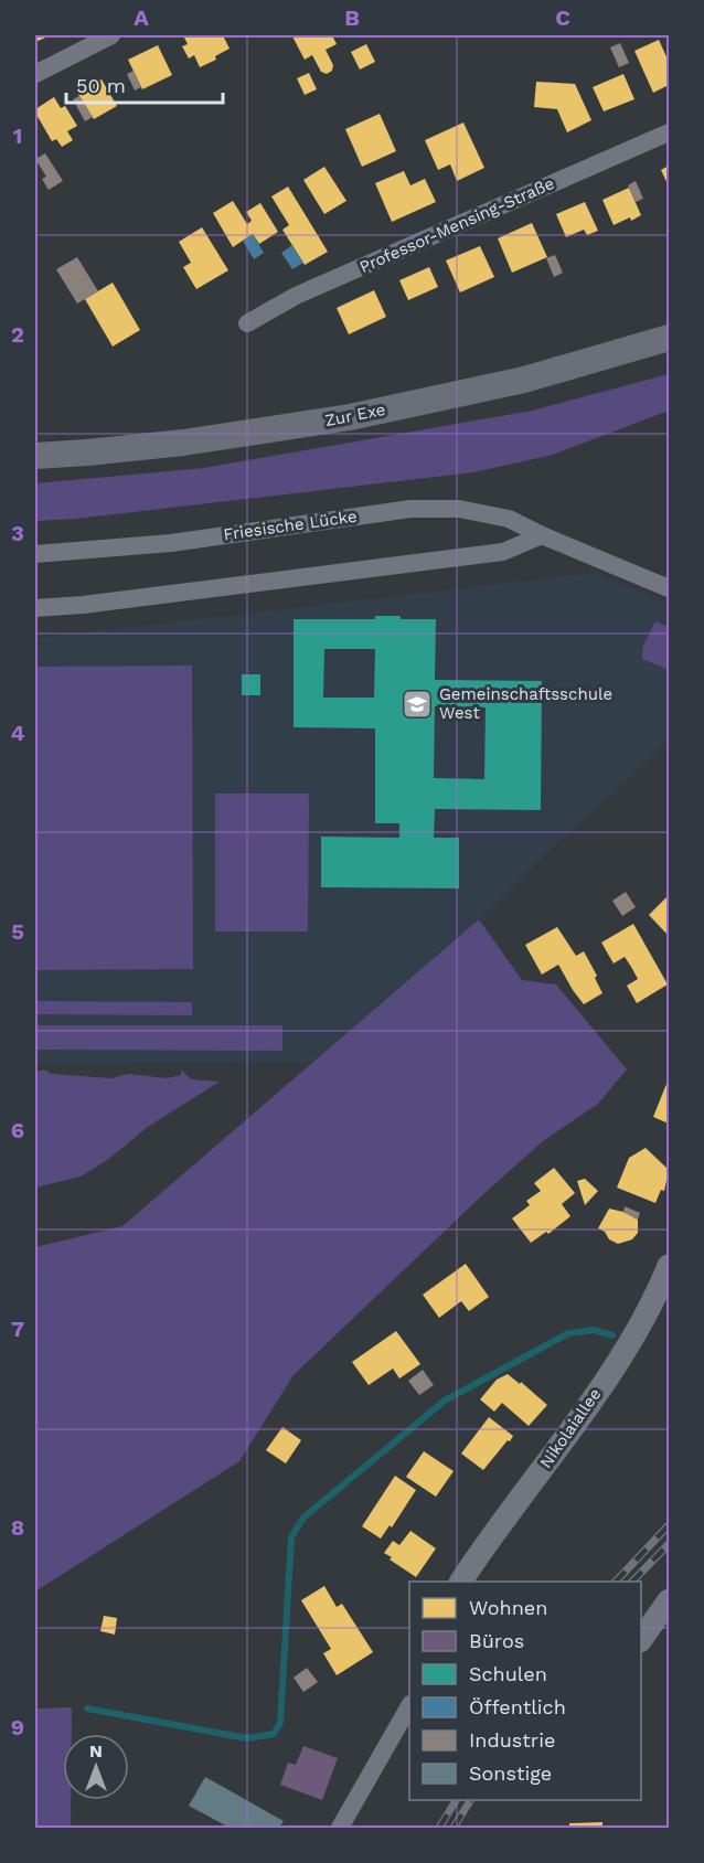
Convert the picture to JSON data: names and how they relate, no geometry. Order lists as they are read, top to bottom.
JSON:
{
  "streets": {
    "main road": ["Zur Exe"],
    "street": ["Professor-Mensing-Straße", "Friesische Lücke", "Nikolaiallee"]
  },
  "places": {
    "school or university": ["Gemeinschaftsschule West"]
  },
  "legend": [
    "Wohnen",
    "Büros",
    "Schulen",
    "Öffentlich",
    "Industrie",
    "Sonstige"
  ],
  "scale_bar": "50 m",
  "north": "top",
  "grid": {
    "columns": ["A", "B", "C"],
    "rows": [
      "1",
      "2",
      "3",
      "4",
      "5",
      "6",
      "7",
      "8",
      "9"
    ]
  }
}
